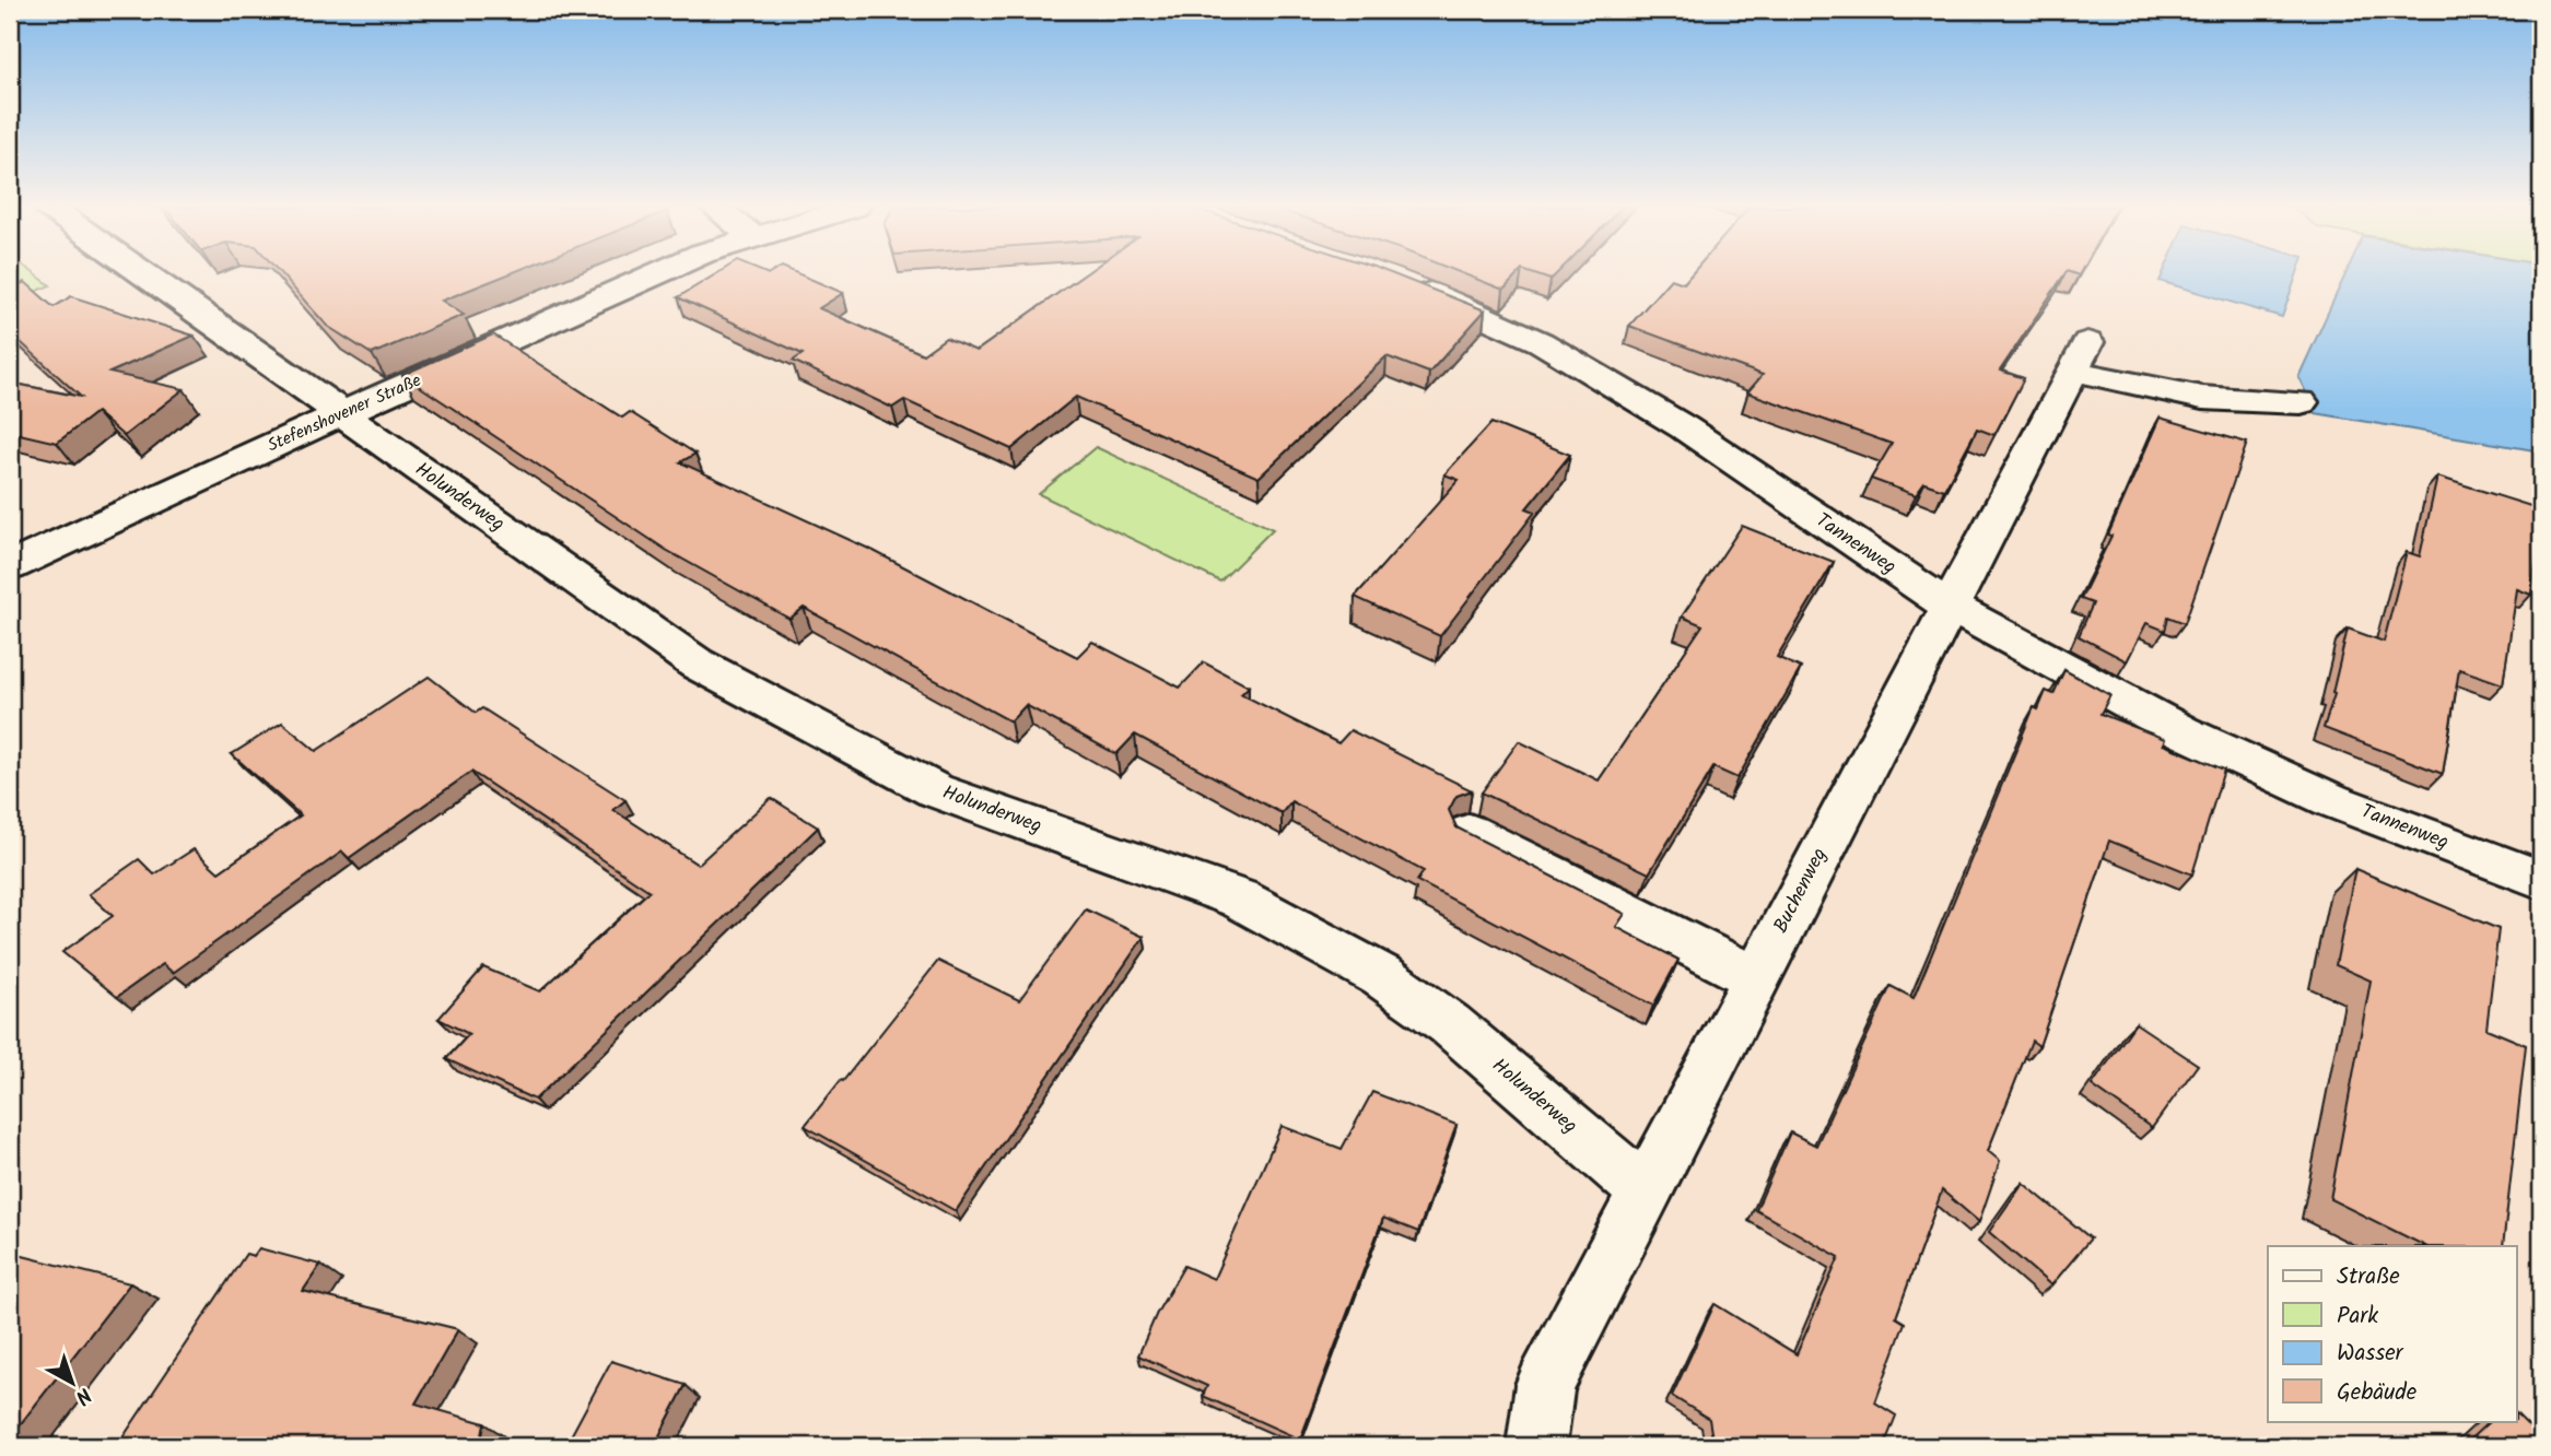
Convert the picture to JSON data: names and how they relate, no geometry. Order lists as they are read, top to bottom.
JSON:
{
  "streets": {
    "street": [
      "Stefenshovener Straße",
      "Holunderweg",
      "Tannenweg",
      "Buchenweg"
    ]
  },
  "crossings": [
    ["Stefenshovener Straße", "Holunderweg"],
    ["Holunderweg", "Buchenweg"],
    ["Tannenweg", "Buchenweg"]
  ],
  "legend": [
    "Straße",
    "Park",
    "Wasser",
    "Gebäude"
  ],
  "north": "bottom right"
}
